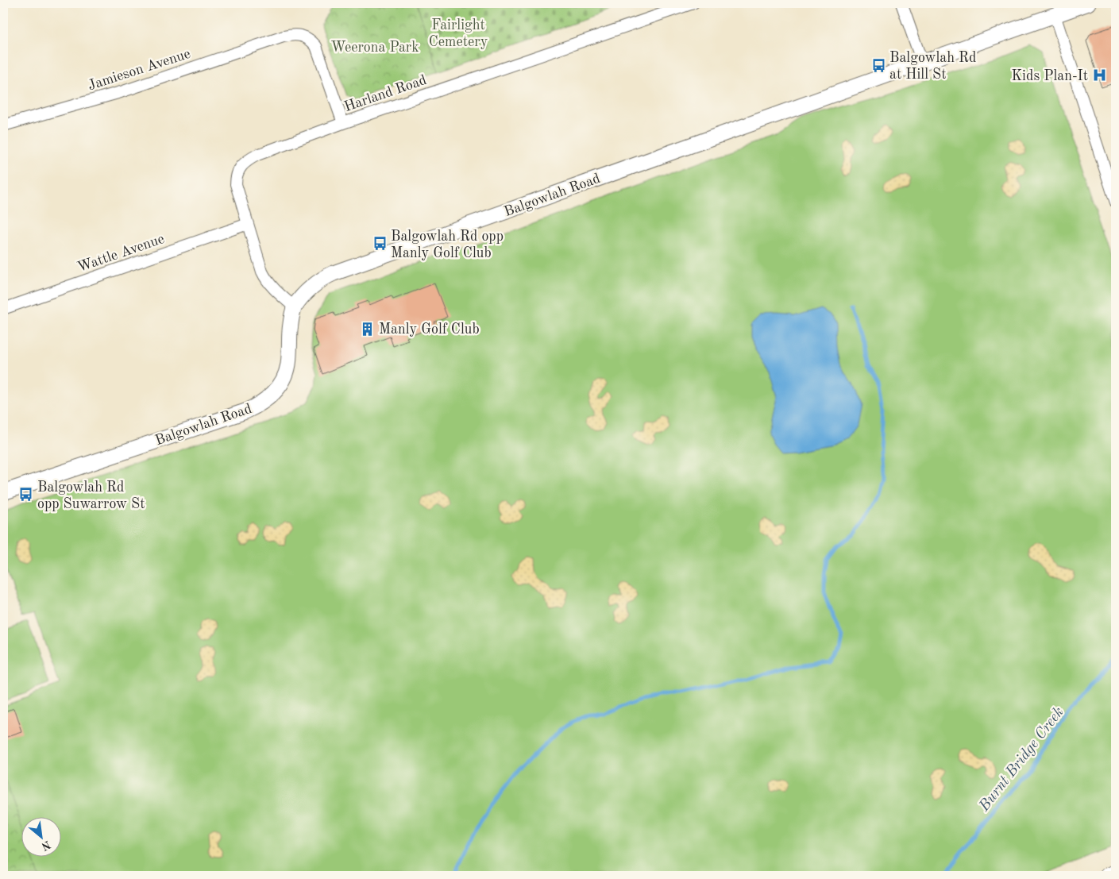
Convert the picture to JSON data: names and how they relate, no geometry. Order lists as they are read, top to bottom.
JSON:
{
  "streets": {
    "street": [
      "Jamieson Avenue",
      "Harland Road",
      "Balgowlah Road",
      "Wattle Avenue"
    ]
  },
  "crossings": [
    ["Jamieson Avenue", "Harland Road"],
    ["Harland Road", "Balgowlah Road"],
    ["Harland Road", "Wattle Avenue"]
  ],
  "water": ["Burnt Bridge Creek"],
  "parks": ["Fairlight Cemetery", "Weerona Park"],
  "places": {
    "bus stop": ["Balgowlah Rd at Hill St", "Balgowlah Rd opp Manly Golf Club", "Balgowlah Rd opp Suwarrow St"],
    "hospital": ["Kids Plan-It"],
    "building": ["Manly Golf Club"]
  },
  "north": "bottom right"
}
